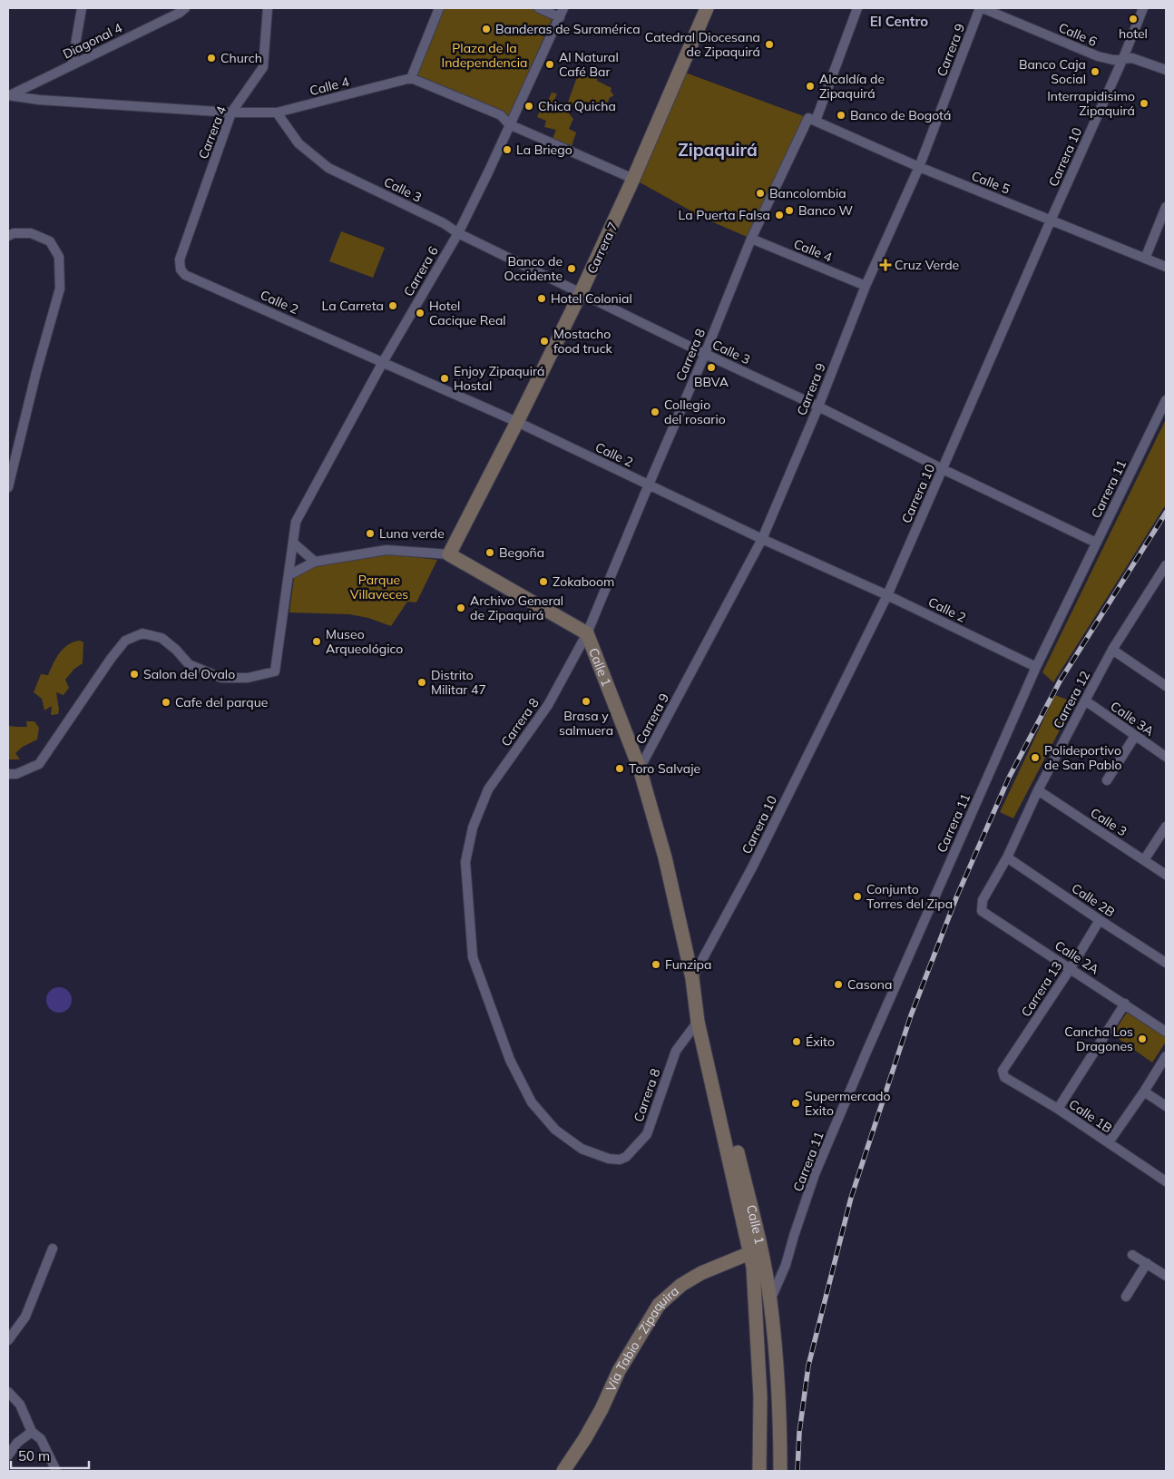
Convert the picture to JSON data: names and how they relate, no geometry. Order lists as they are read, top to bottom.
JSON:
{
  "streets": {
    "street": [
      "Calle 6",
      "Diagonal 4",
      "Carrera 9",
      "Calle 4",
      "Carrera 4",
      "Carrera 10",
      "Calle 5",
      "Calle 3",
      "Carrera 7",
      "Carrera 6",
      "Calle 2",
      "Carrera 8",
      "Carrera 11",
      "Calle 1",
      "Carrera 12",
      "Calle 3A",
      "Calle 2B",
      "Calle 2A",
      "Carrera 13",
      "Calle 1B",
      "Vía Tabio - Zipaquira"
    ]
  },
  "crossings": [
    ["Calle 6", "Carrera 9"],
    ["Calle 6", "Carrera 10"],
    ["Diagonal 4", "Calle 4"],
    ["Carrera 9", "Calle 4"],
    ["Carrera 9", "Calle 5"],
    ["Carrera 9", "Calle 3"],
    ["Carrera 9", "Calle 2"],
    ["Carrera 9", "Calle 1"],
    ["Calle 4", "Carrera 4"],
    ["Calle 4", "Calle 3"],
    ["Calle 4", "Carrera 8"],
    ["Carrera 4", "Calle 2"],
    ["Carrera 10", "Calle 5"],
    ["Carrera 10", "Calle 3"],
    ["Carrera 10", "Calle 2"],
    ["Carrera 10", "Calle 1"],
    ["Calle 5", "Carrera 8"],
    ["Calle 3", "Carrera 7"],
    ["Calle 3", "Carrera 6"],
    ["Calle 3", "Carrera 8"],
    ["Calle 3", "Carrera 11"],
    ["Calle 3", "Carrera 12"],
    ["Carrera 7", "Calle 2"],
    ["Carrera 7", "Calle 1"],
    ["Carrera 6", "Calle 2"],
    ["Carrera 6", "Calle 1"],
    ["Calle 2", "Carrera 8"],
    ["Calle 2", "Carrera 11"],
    ["Carrera 8", "Calle 1"],
    ["Carrera 11", "Calle 1"],
    ["Calle 1", "Vía Tabio - Zipaquira"],
    ["Carrera 12", "Calle 3A"],
    ["Carrera 12", "Calle 2B"],
    ["Carrera 12", "Calle 2A"],
    ["Calle 2B", "Carrera 13"],
    ["Calle 2A", "Carrera 13"],
    ["Carrera 13", "Calle 1B"]
  ],
  "districts": ["El Centro", "Zipaquirá"],
  "parks": ["Plaza de la Independencia", "Parque Villaveces"],
  "places": {
    "other": [
      "hotel",
      "Banderas de Suramérica",
      "Catedral Diocesana de Zipaquirá",
      "Church",
      "Al Natural Café Bar",
      "Banco Caja Social",
      "Alcaldía de Zipaquirá",
      "Interrapidisimo Zipaquirá",
      "Chica Quicha",
      "Banco de Bogotá",
      "La Briego",
      "Bancolombia",
      "Banco W",
      "La Puerta Falsa",
      "Banco de Occidente",
      "Hotel Colonial",
      "La Carreta",
      "Hotel Cacique Real",
      "Mostacho food truck",
      "BBVA",
      "Enjoy Zipaquirá Hostal",
      "Collegio del rosario",
      "Luna verde",
      "Begoña",
      "Zokaboom",
      "Archivo General de Zipaquirá",
      "Museo Arqueológico",
      "Salon del Ovalo",
      "Distrito Militar 47",
      "Brasa y salmuera",
      "Cafe del parque",
      "Polideportivo de San Pablo",
      "Toro Salvaje",
      "Conjunto Torres del Zipa",
      "Funzipa",
      "Casona",
      "Cancha Los Dragones",
      "Éxito",
      "Supermercado Exito"
    ],
    "health": ["Cruz Verde"]
  },
  "scale_bar": "50 m"
}
